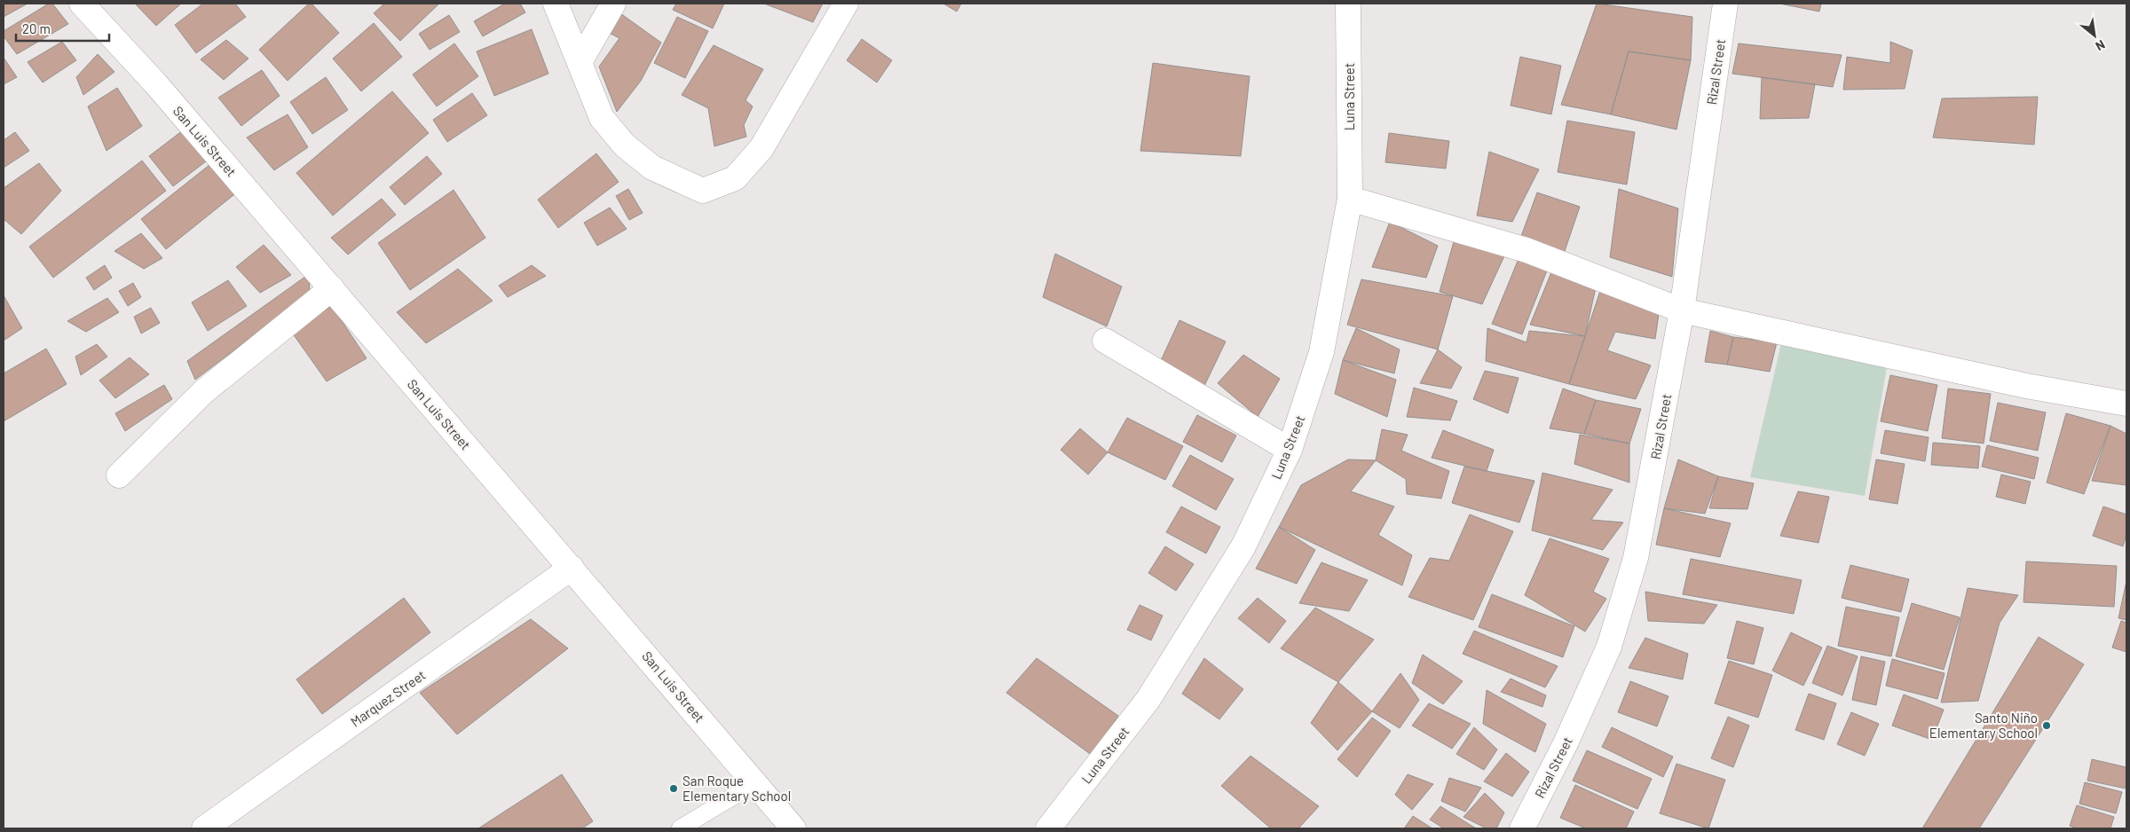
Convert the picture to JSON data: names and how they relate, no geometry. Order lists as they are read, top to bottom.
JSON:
{
  "streets": {
    "street": [
      "Rizal Street",
      "Luna Street",
      "San Luis Street",
      "Marquez Street"
    ]
  },
  "crossings": [
    ["San Luis Street", "Marquez Street"]
  ],
  "places": ["Santo Niño Elementary School", "San Roque Elementary School"],
  "scale_bar": "20 m",
  "north": "bottom right"
}
